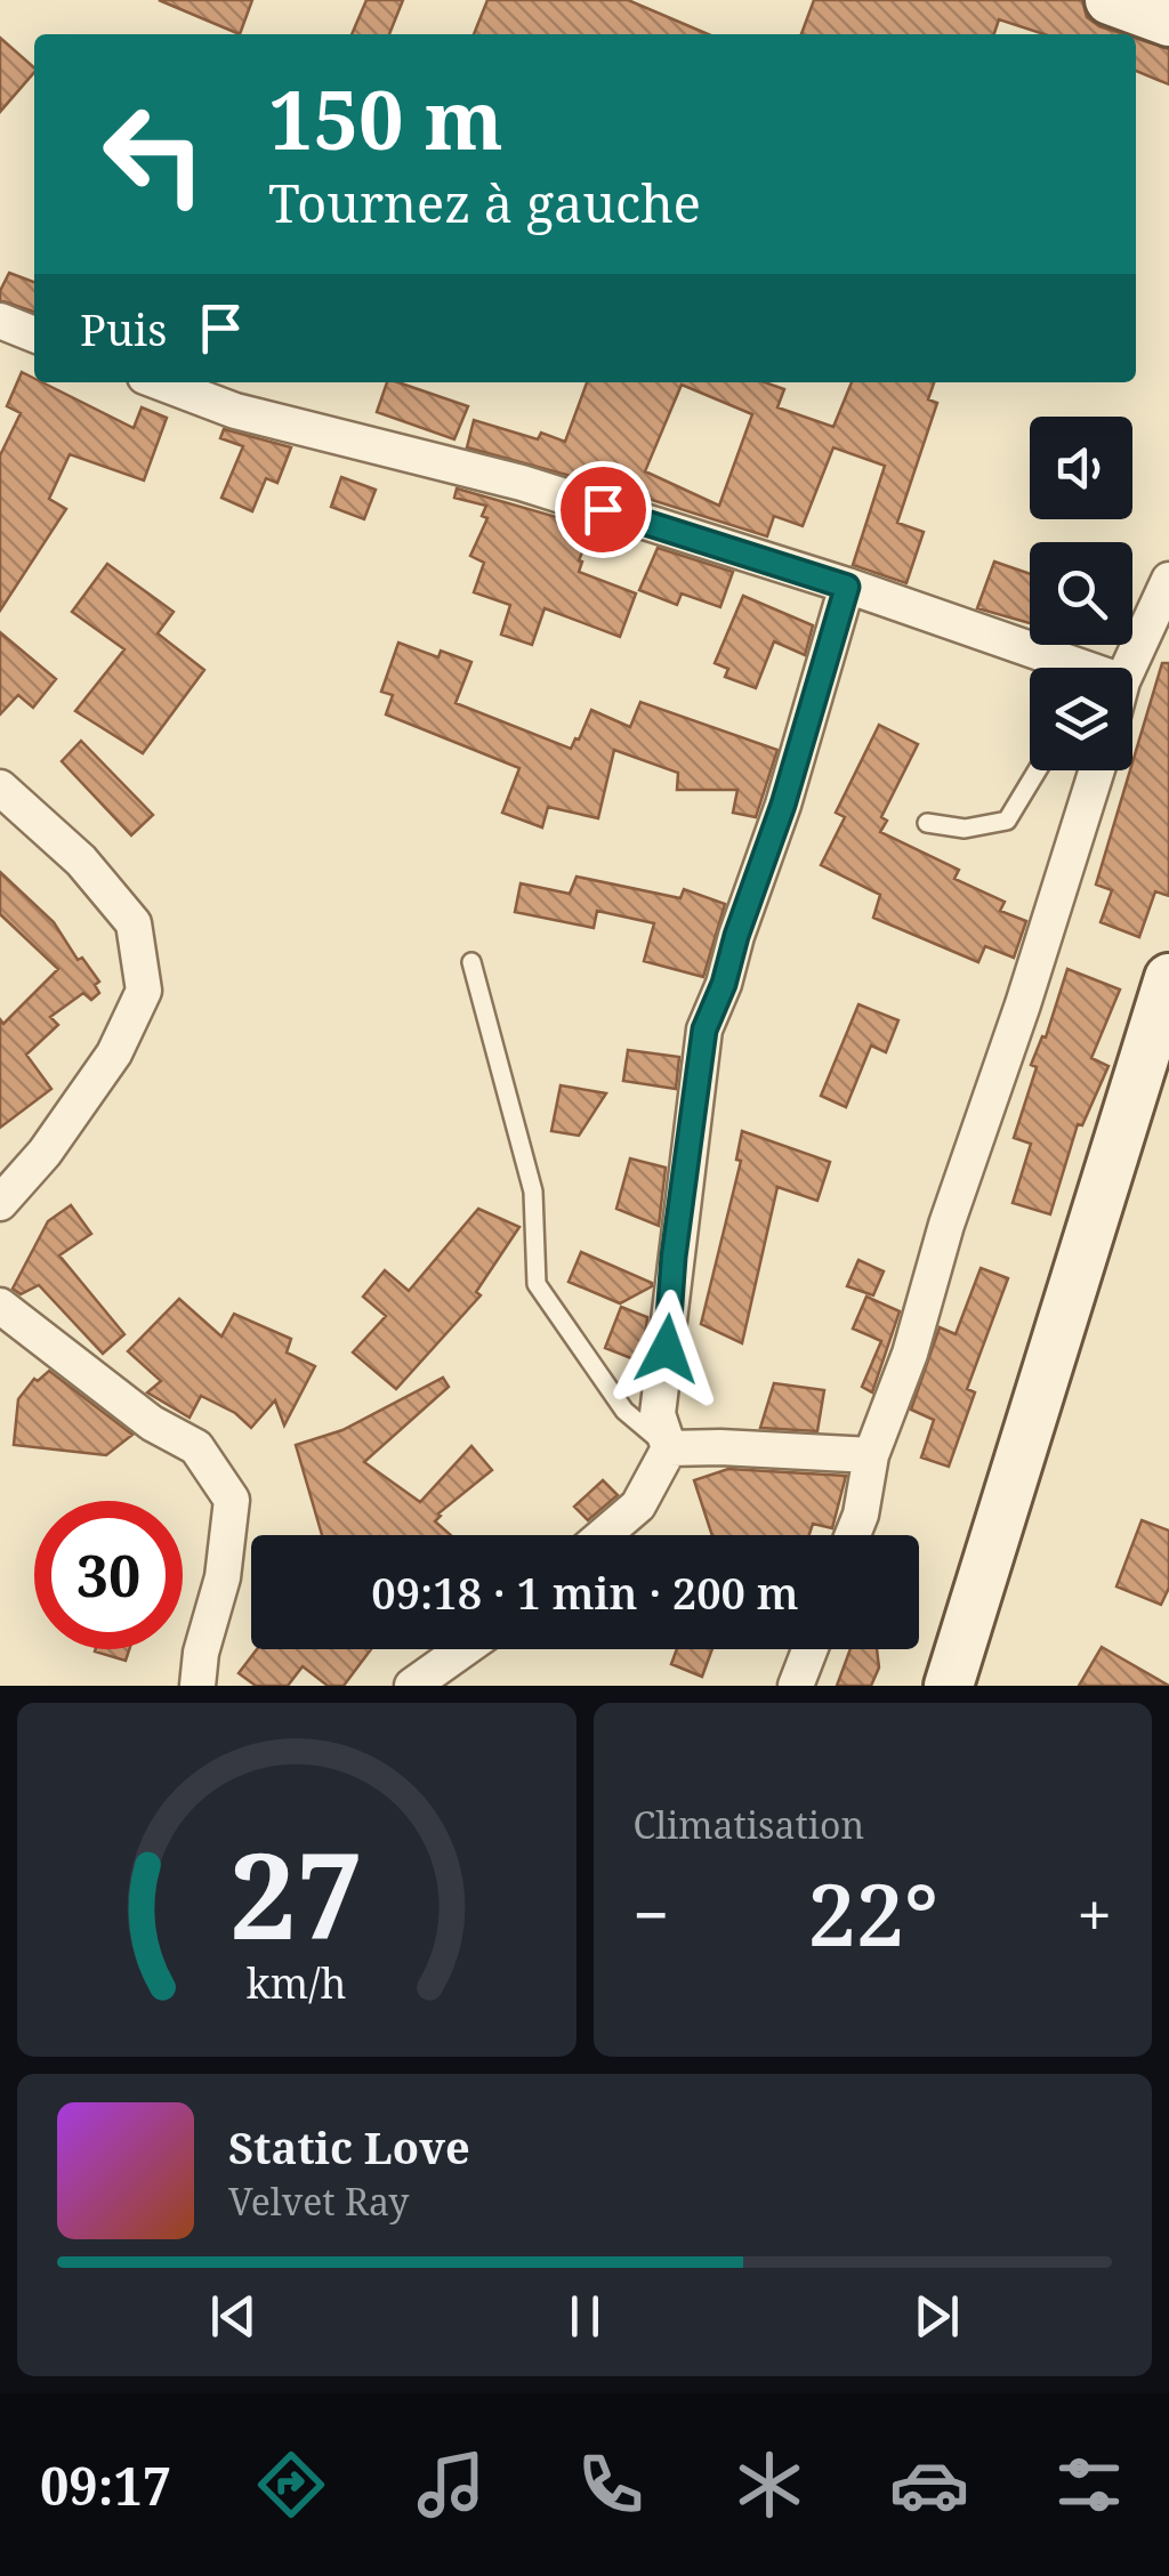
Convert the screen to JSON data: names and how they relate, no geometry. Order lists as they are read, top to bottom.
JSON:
{
  "page": {
    "turn": ["150 m", "Tournez à gauche"],
    "then": "Puis",
    "limit": "30",
    "trip": "09:18 · 1 min · 200 m",
    "tile": "Climatisation",
    "heat": ["−", "22°", "+"],
    "song": ["Static Love", "Velvet Ray"],
    "tabs": "09:17",
    "gauge": ["27", "km/h"]
  }
}
